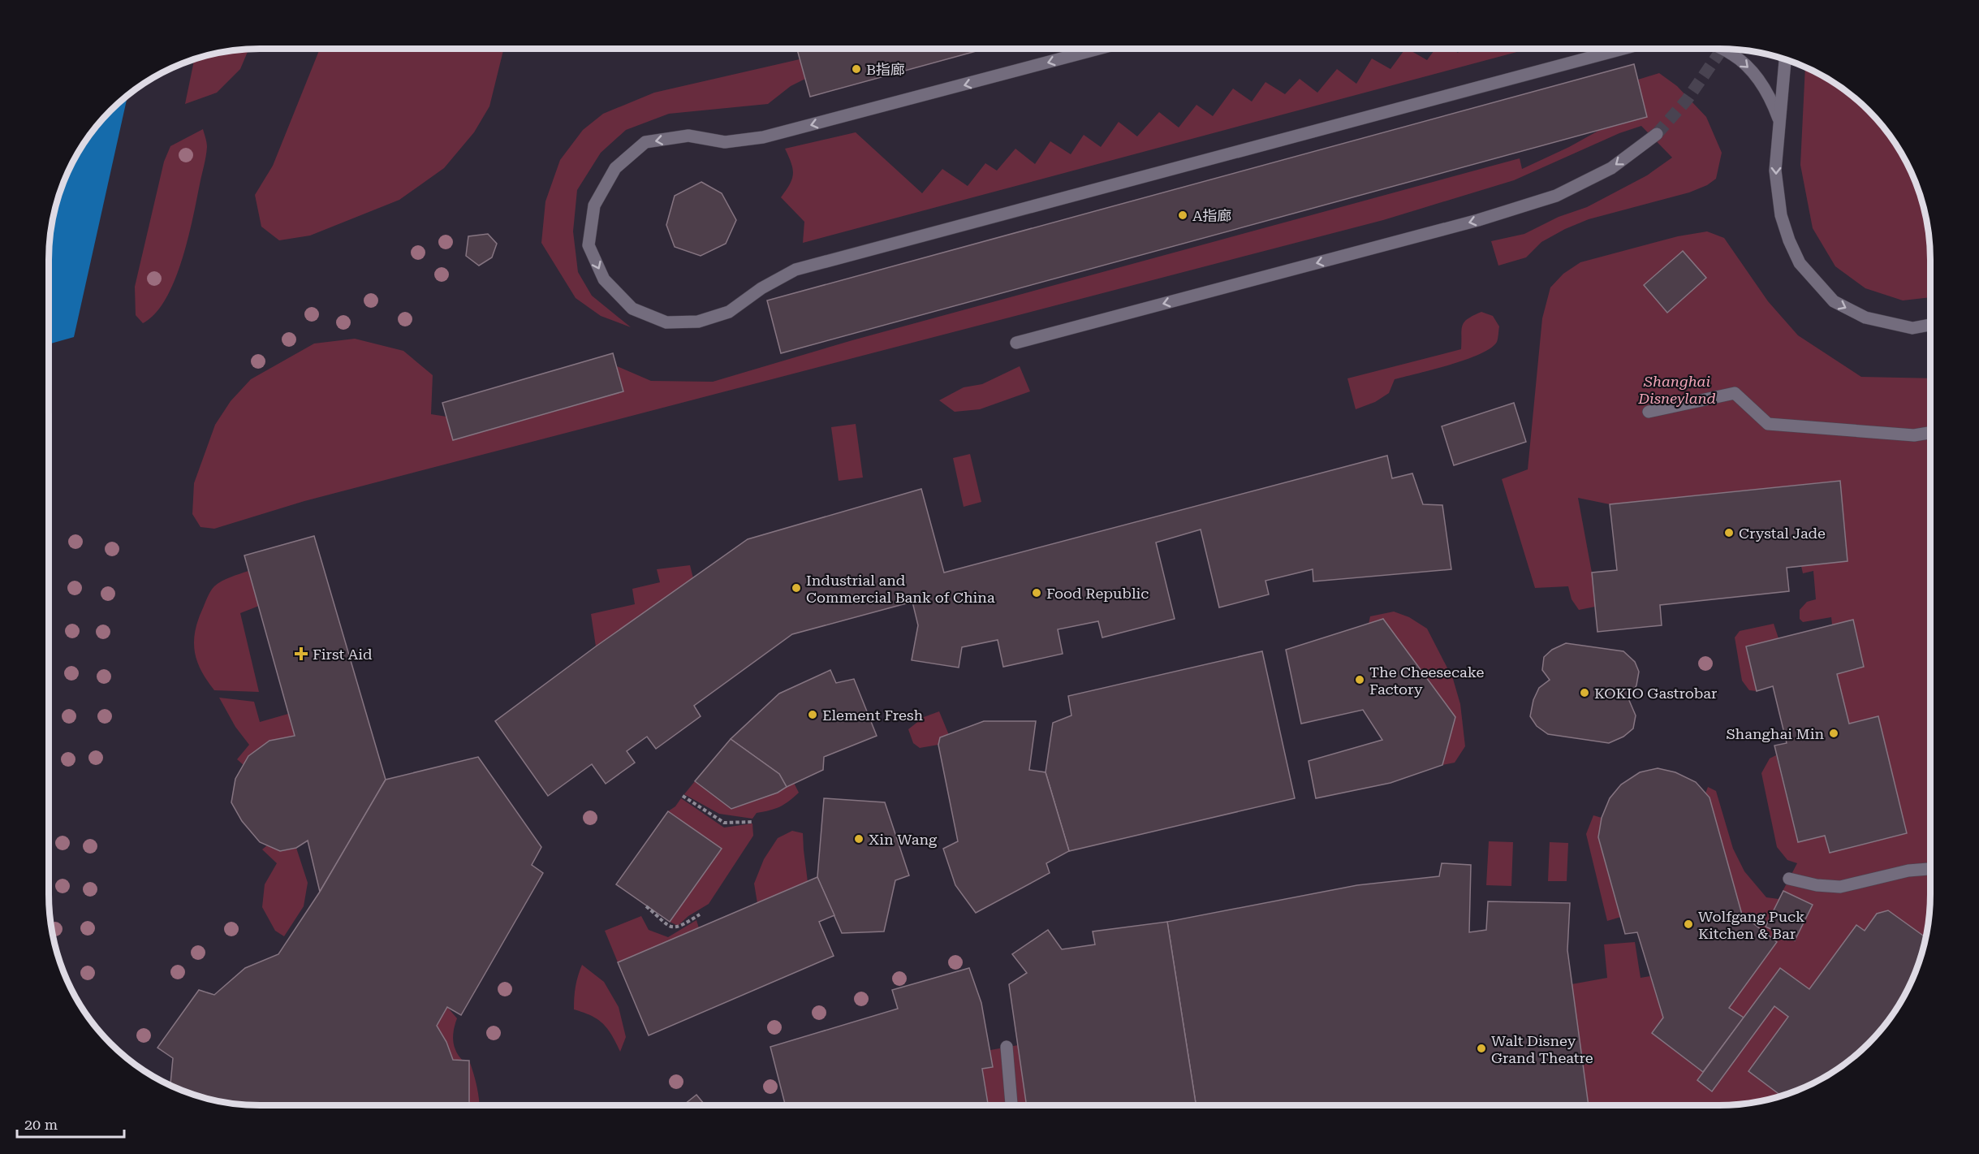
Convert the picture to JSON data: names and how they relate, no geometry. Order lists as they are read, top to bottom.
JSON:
{
  "parks": ["Shanghai Disneyland"],
  "places": {
    "other": [
      "B指廊",
      "A指廊",
      "Crystal Jade",
      "Industrial and Commercial Bank of China",
      "Food Republic",
      "The Cheesecake Factory",
      "KOKIO Gastrobar",
      "Element Fresh",
      "Shanghai Min",
      "Xin Wang",
      "Wolfgang Puck Kitchen & Bar",
      "Walt Disney Grand Theatre"
    ],
    "health": ["First Aid"]
  },
  "scale_bar": "20 m"
}
